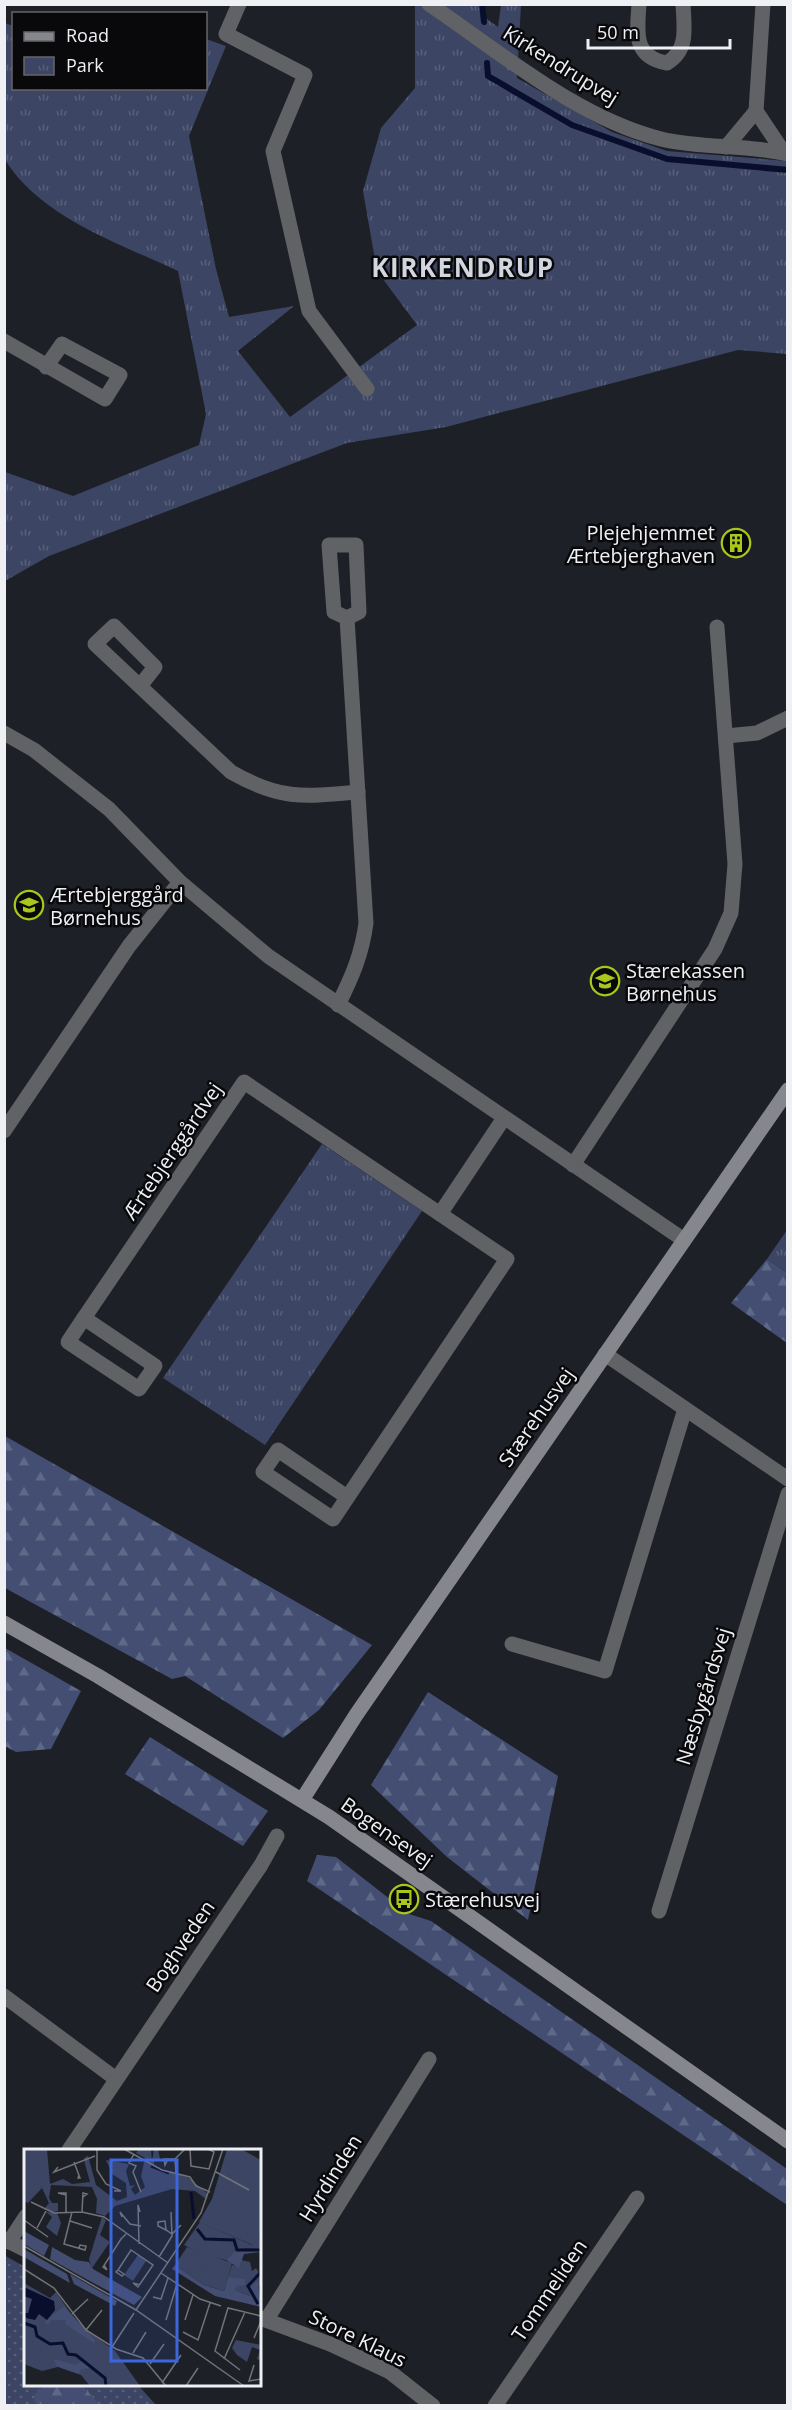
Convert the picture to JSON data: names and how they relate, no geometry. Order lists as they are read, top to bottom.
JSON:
{
  "streets": {
    "main road": ["Stærehusvej", "Bogensevej"],
    "street": [
      "Kirkendrupvej",
      "Ærtebjerggårdvej",
      "Næsbygårdsvej",
      "Boghveden",
      "Hyrdinden",
      "Tommeliden",
      "Store Klaus"
    ]
  },
  "crossings": [
    ["Stærehusvej", "Bogensevej"],
    ["Hyrdinden", "Store Klaus"]
  ],
  "districts": ["KIRKENDRUP"],
  "places": {
    "building": ["Plejehjemmet Ærtebjerghaven"],
    "school or university": ["Ærtebjerggård Børnehus", "Stærekassen Børnehus"],
    "bus stop": ["Stærehusvej"]
  },
  "legend": ["Road", "Park"],
  "scale_bar": "50 m"
}
